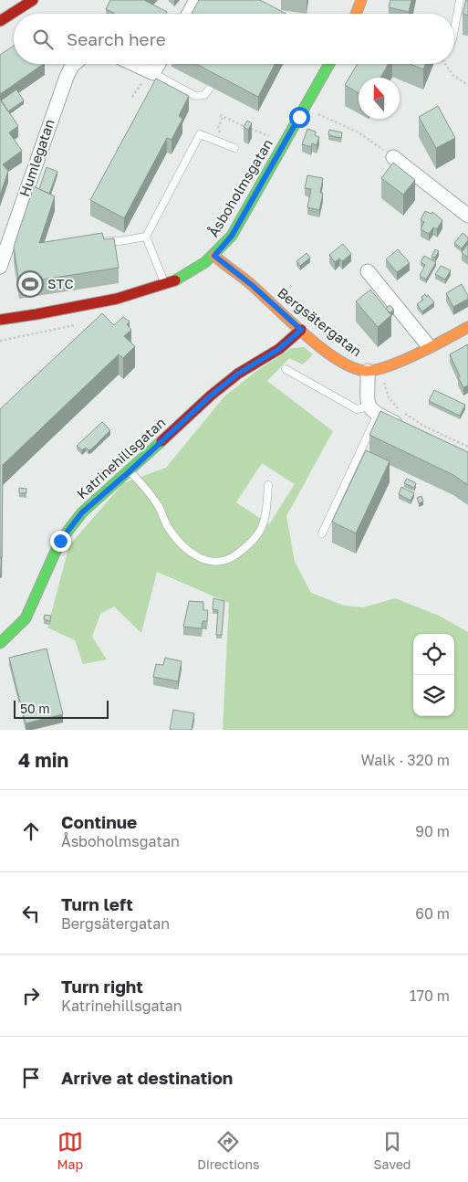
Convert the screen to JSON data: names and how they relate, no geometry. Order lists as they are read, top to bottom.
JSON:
{
  "streets": {
    "main road": ["Åsboholmsgatan", "Bergsätergatan", "Katrinehillsgatan"],
    "street": ["Humlegatan"]
  },
  "crossings": [
    ["Åsboholmsgatan", "Bergsätergatan"],
    ["Bergsätergatan", "Katrinehillsgatan"]
  ],
  "places": {
    "sports": ["STC"]
  },
  "scale_bar": "50 m",
  "north": "top",
  "page": {
    "search": "Search here",
    "scale": "50 m",
    "heading": ["4 min", "Walk · 320 m"],
    "list": [
      ["Continue", "Åsboholmsgatan", "90 m"],
      ["Turn left", "Bergsätergatan", "60 m"],
      ["Turn right", "Katrinehillsgatan", "170 m"],
      "Arrive at destination"
    ],
    "nav": ["Map", "Directions", "Saved"]
  }
}
